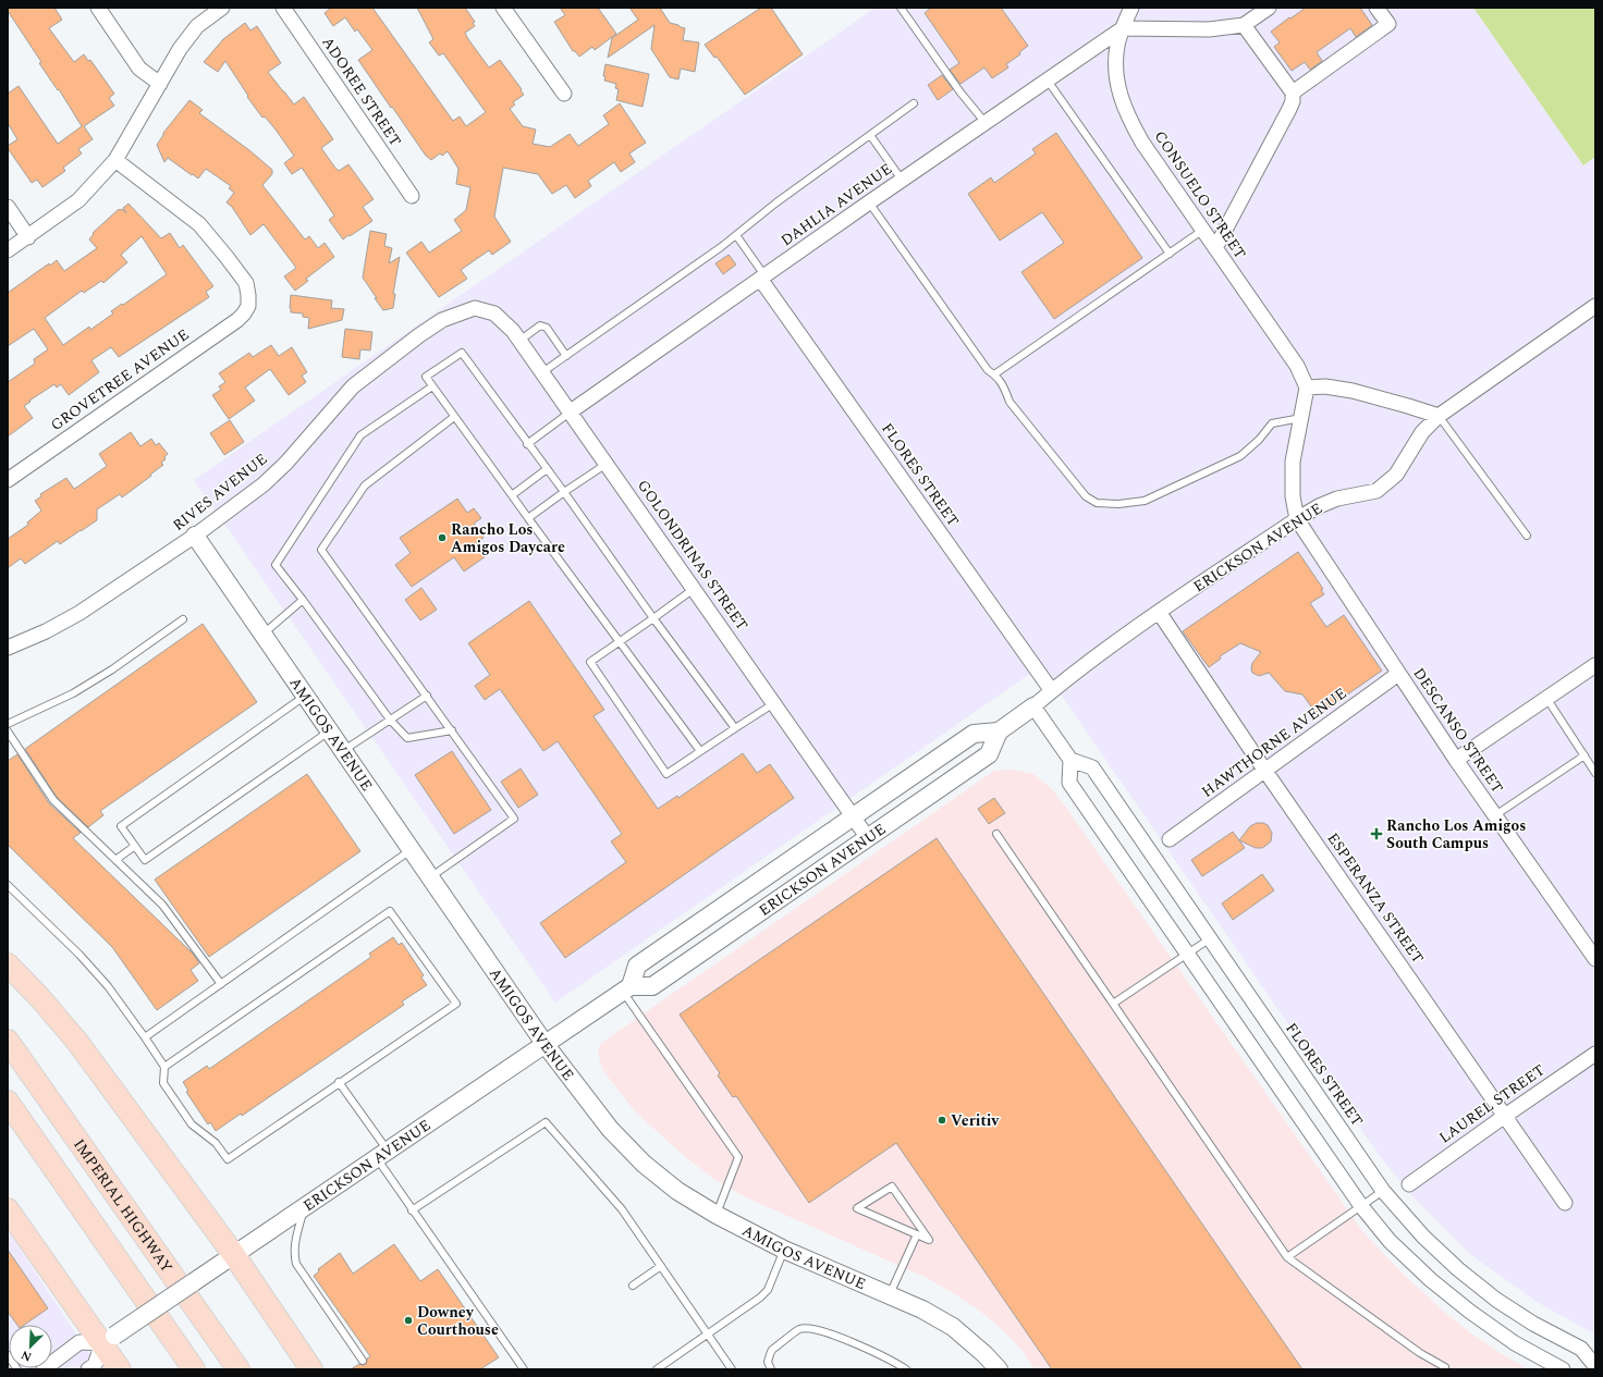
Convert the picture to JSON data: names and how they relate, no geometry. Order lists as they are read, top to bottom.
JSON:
{
  "streets": {
    "main road": ["IMPERIAL HIGHWAY"],
    "street": [
      "ADOREE STREET",
      "CONSUELO STREET",
      "DAHLIA AVENUE",
      "GROVETREE AVENUE",
      "FLORES STREET",
      "RIVES AVENUE",
      "ERICKSON AVENUE",
      "GOLONDRINAS STREET",
      "DESCANSO STREET",
      "AMIGOS AVENUE",
      "HAWTHORNE AVENUE",
      "ESPERANZA STREET",
      "LAUREL STREET"
    ]
  },
  "crossings": [
    ["CONSUELO STREET", "DAHLIA AVENUE"],
    ["DAHLIA AVENUE", "FLORES STREET"],
    ["DAHLIA AVENUE", "GOLONDRINAS STREET"],
    ["FLORES STREET", "ERICKSON AVENUE"],
    ["RIVES AVENUE", "GOLONDRINAS STREET"],
    ["RIVES AVENUE", "AMIGOS AVENUE"],
    ["ERICKSON AVENUE", "GOLONDRINAS STREET"],
    ["ERICKSON AVENUE", "DESCANSO STREET"],
    ["ERICKSON AVENUE", "AMIGOS AVENUE"],
    ["ERICKSON AVENUE", "ESPERANZA STREET"],
    ["DESCANSO STREET", "HAWTHORNE AVENUE"],
    ["HAWTHORNE AVENUE", "ESPERANZA STREET"],
    ["ESPERANZA STREET", "LAUREL STREET"]
  ],
  "places": {
    "other": ["Rancho Los Amigos Daycare", "Veritiv", "Downey Courthouse"],
    "health": ["Rancho Los Amigos South Campus"]
  },
  "north": "bottom left"
}
